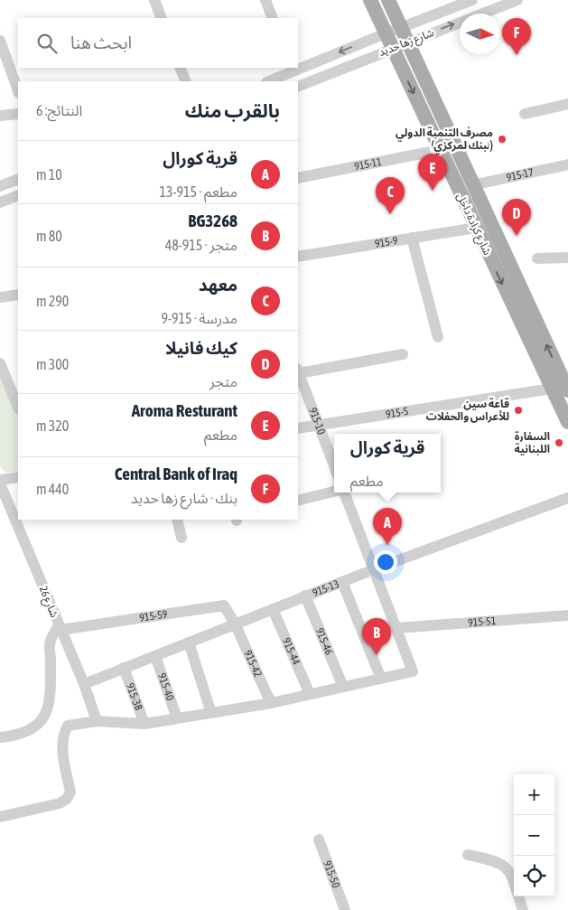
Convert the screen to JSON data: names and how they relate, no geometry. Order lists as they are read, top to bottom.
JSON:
{
  "streets": {
    "main road": ["شارع كرادة داخل"],
    "street": [
      "شارع زها حديد",
      "915-11",
      "915-17",
      "915-9",
      "915-5",
      "915-10",
      "915-13",
      "شارع 26",
      "915-59",
      "915-51",
      "915-46",
      "915-44",
      "915-42",
      "915-40",
      "915-38",
      "915-50"
    ]
  },
  "crossings": [
    ["شارع زها حديد", "شارع كرادة داخل"],
    ["915-11", "شارع كرادة داخل"],
    ["915-17", "شارع كرادة داخل"],
    ["شارع كرادة داخل", "915-9"],
    ["شارع كرادة داخل", "915-5"],
    ["915-5", "915-10"],
    ["915-13", "شارع 26"],
    ["915-13", "915-59"],
    ["915-13", "915-46"],
    ["915-13", "915-44"],
    ["915-13", "915-42"],
    ["915-13", "915-40"],
    ["915-13", "915-38"],
    ["شارع 26", "915-59"],
    ["915-59", "915-42"]
  ],
  "places": ["مصرف التنمية الدولي (لبنك لمركزي)", "قاعة سين للأعراس والحفلات", "السفارة اللبنانية"],
  "north": "right",
  "page": {
    "pins": [
      "F",
      "E",
      "C",
      "D",
      "A",
      "B"
    ],
    "search": "ابحث هنا",
    "heading": ["بالقرب منك", "النتائج: 6"],
    "list": [
      {
        "mark": "A",
        "name": "قرية كورال",
        "note": "مطعم · 915-13",
        "value": "10 m"
      },
      {
        "mark": "B",
        "name": "BG3268",
        "note": "متجر · 915-48",
        "value": "80 m"
      },
      {
        "mark": "C",
        "name": "معهد",
        "note": "مدرسة · 915-9",
        "value": "290 m"
      },
      {
        "mark": "D",
        "name": "كيك فانيلا",
        "note": "متجر",
        "value": "300 m"
      },
      {
        "mark": "E",
        "name": "Aroma Resturant",
        "note": "مطعم",
        "value": "320 m"
      },
      {
        "mark": "F",
        "name": "Central Bank of Iraq",
        "note": "بنك · شارع زها حديد",
        "value": "440 m"
      }
    ],
    "popup": ["قرية كورال", "مطعم"],
    "map_buttons": ["+", "−"]
  }
}
